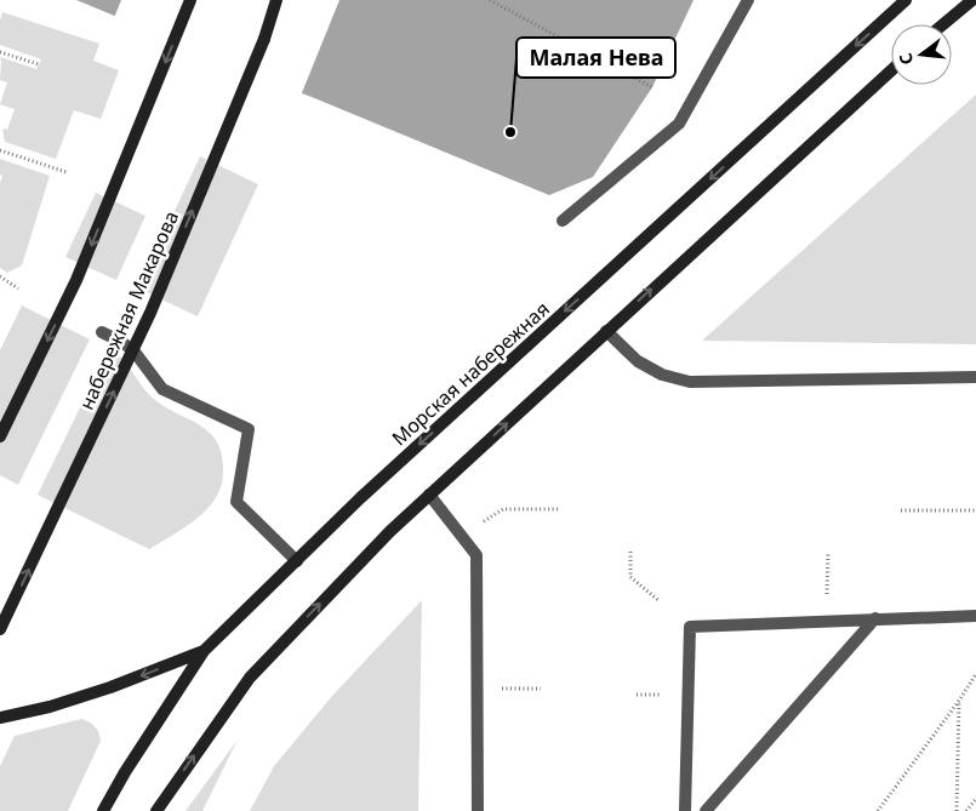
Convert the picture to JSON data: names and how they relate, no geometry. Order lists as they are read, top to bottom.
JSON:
{
  "streets": {
    "main road": ["набережная Макарова", "Морская набережная"]
  },
  "places": ["Малая Нева"],
  "north": "left"
}
